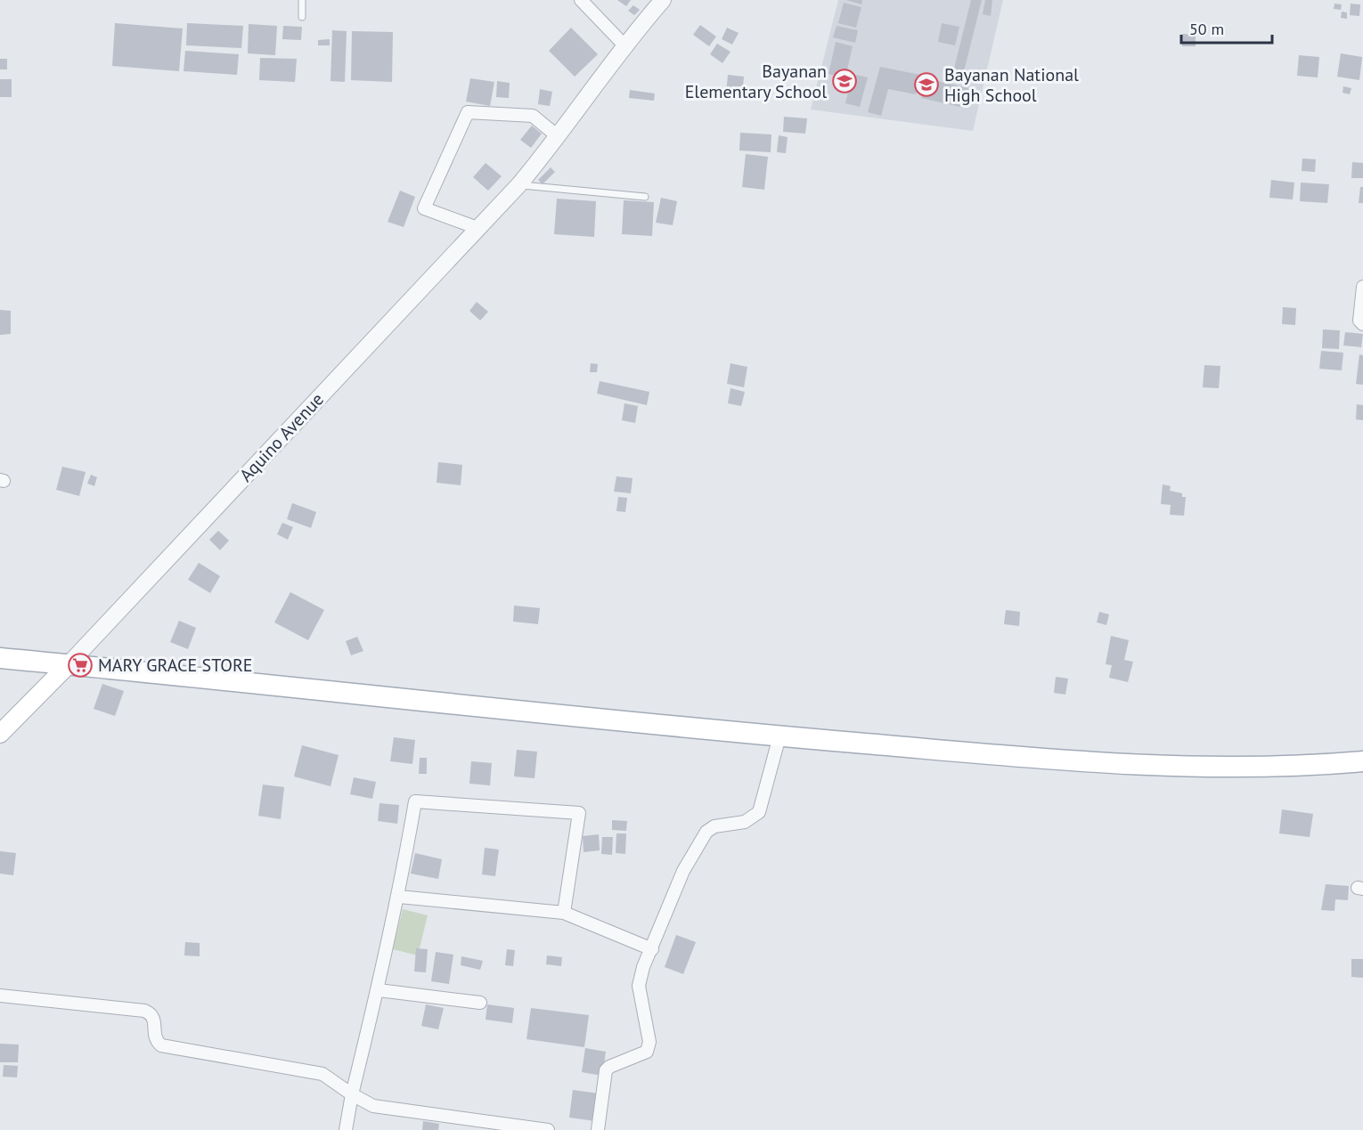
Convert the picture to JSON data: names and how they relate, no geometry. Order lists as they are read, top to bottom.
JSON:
{
  "streets": {
    "main road": ["Aquino Avenue"]
  },
  "places": {
    "school or university": ["Bayanan Elementary School", "Bayanan National High School"],
    "supermarket": ["MARY GRACE STORE"]
  },
  "scale_bar": "50 m"
}
